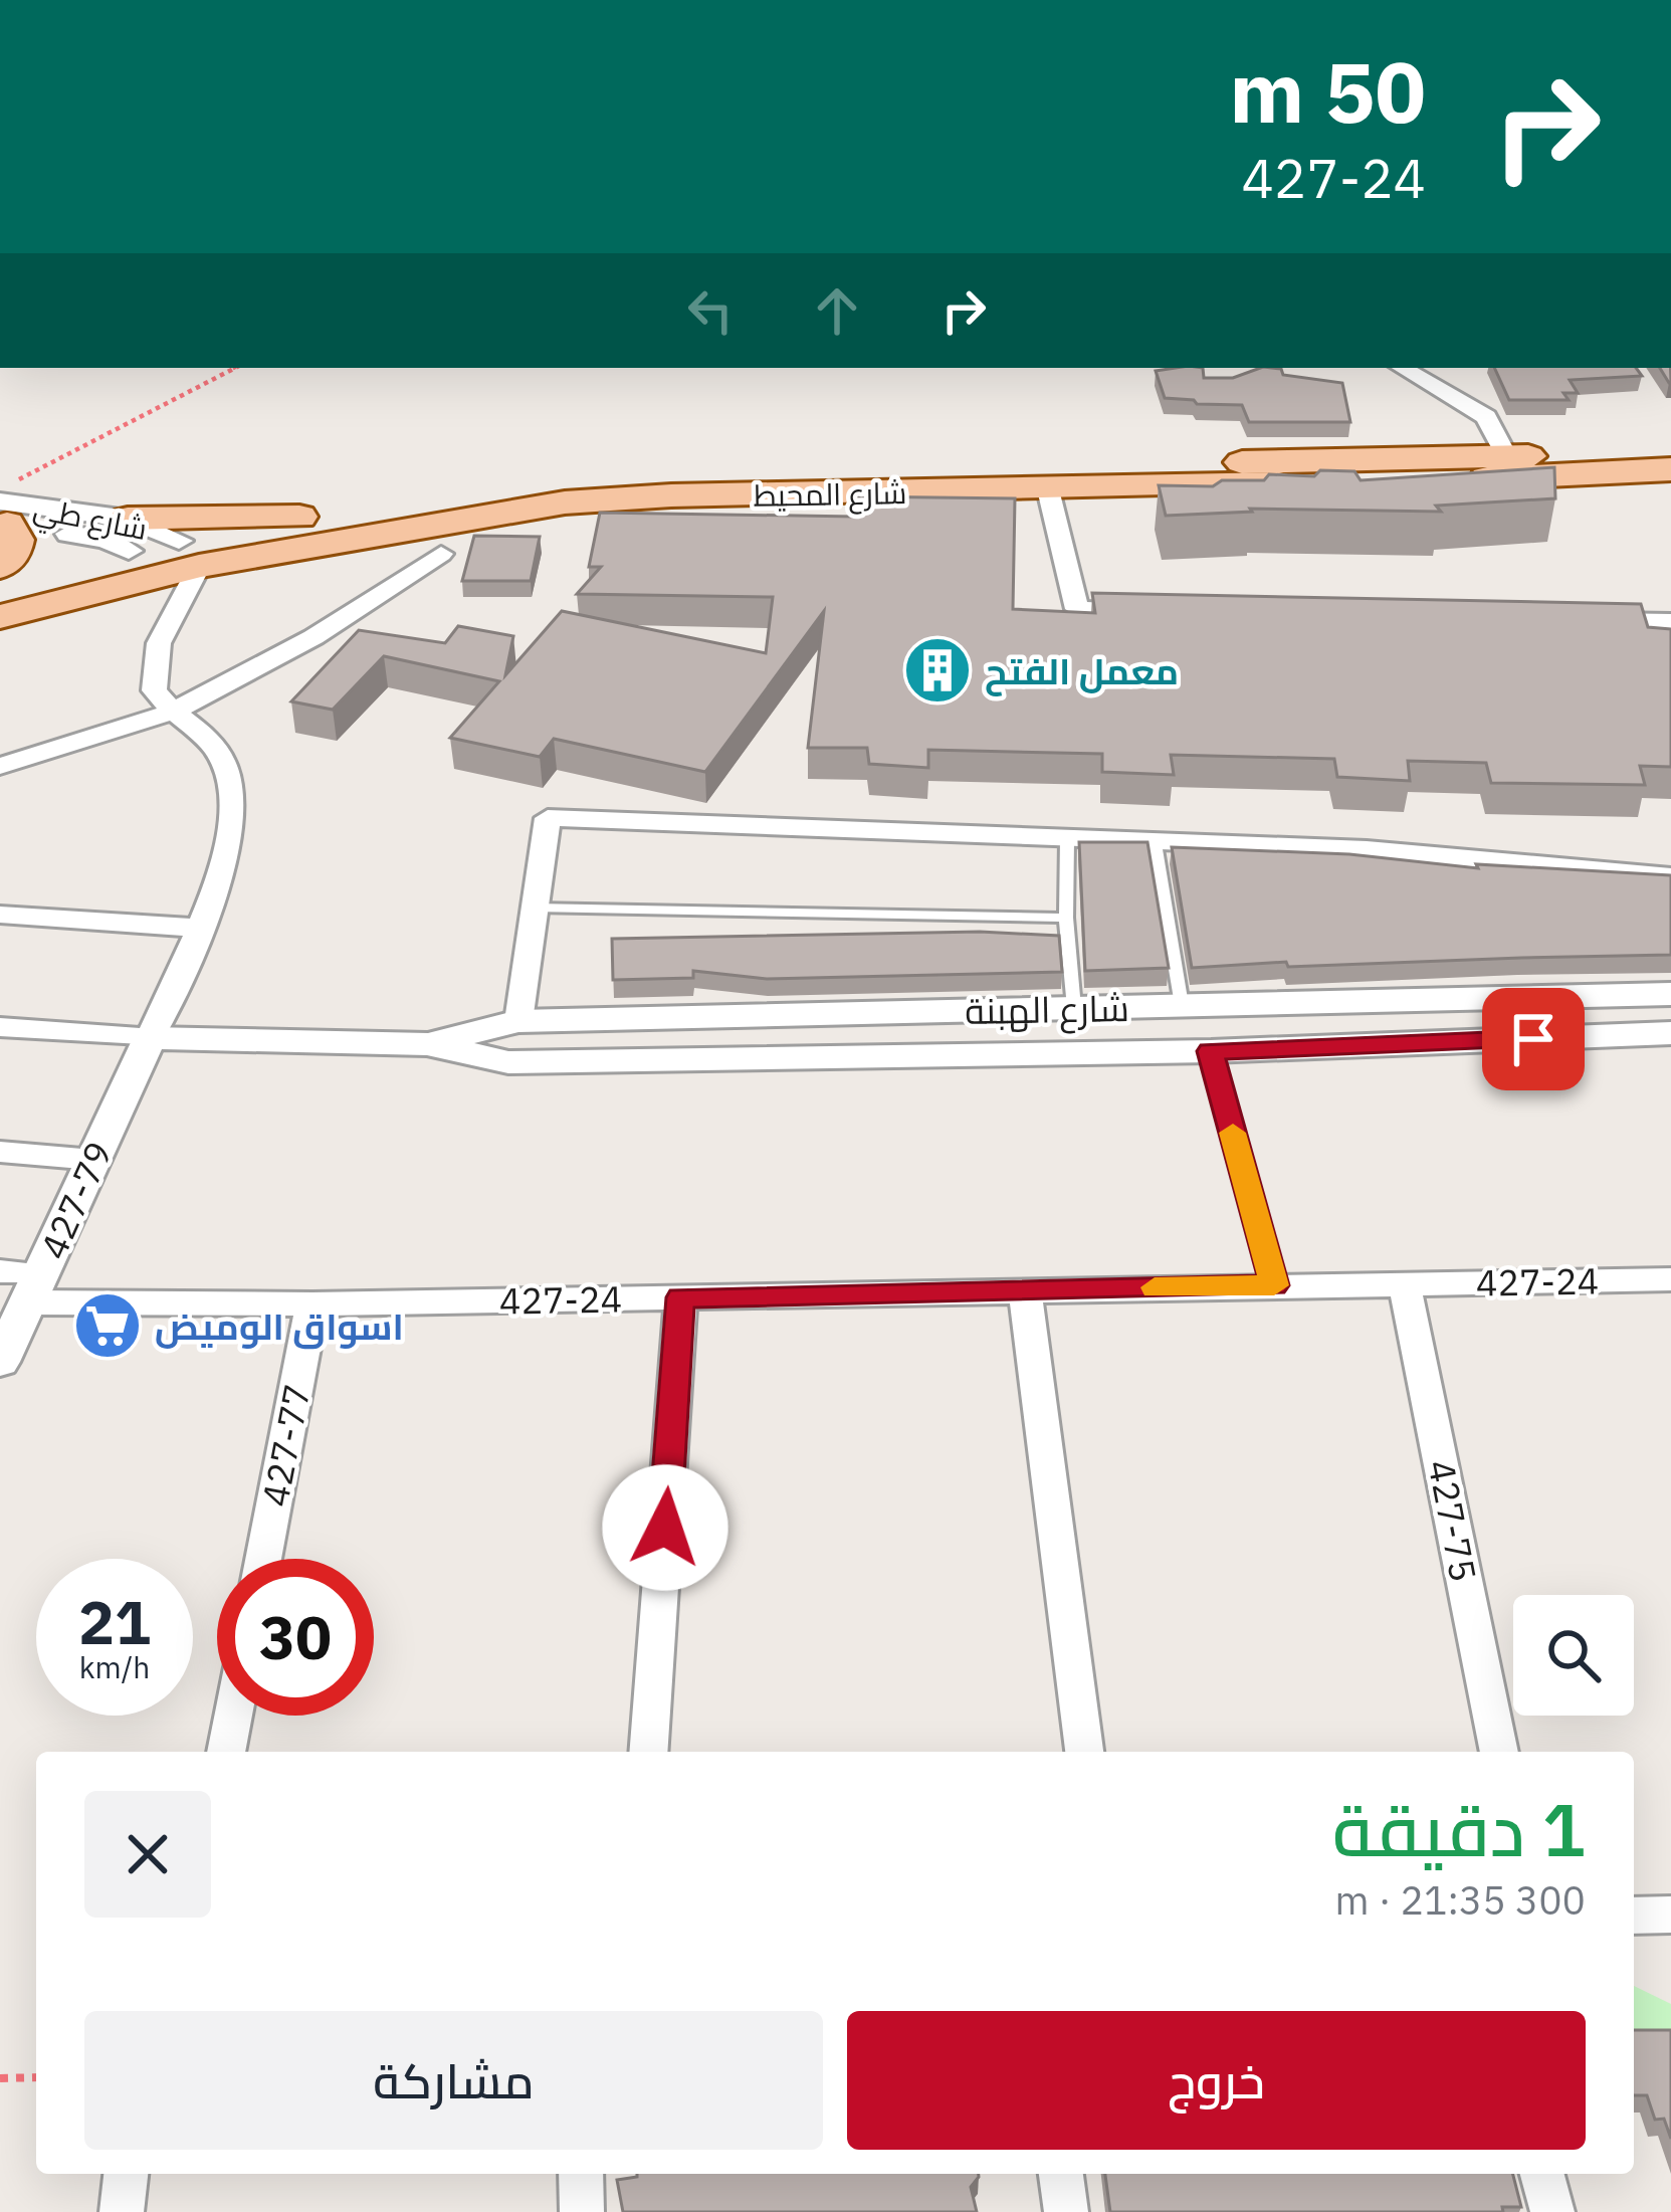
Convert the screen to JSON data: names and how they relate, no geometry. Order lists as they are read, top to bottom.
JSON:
{
  "streets": {
    "main road": ["شارع المحيط"],
    "street": [
      "شارع طي",
      "شارع الهبنة",
      "427-79",
      "427-24",
      "427-77",
      "427-75"
    ]
  },
  "crossings": [
    ["شارع المحيط", "شارع طي"],
    ["شارع الهبنة", "427-79"],
    ["427-79", "427-24"],
    ["427-24", "427-77"],
    ["427-24", "427-75"]
  ],
  "places": {
    "building": ["معمل الفتح"],
    "supermarket": ["اسواق الوميض"]
  },
  "page": {
    "turn": ["50 m", "427-24"],
    "speed": "21 km/h",
    "limit": "30",
    "heading": ["1 دقيقة", "300 m · 21:35"],
    "buttons": ["خروج", "مشاركة"]
  }
}
